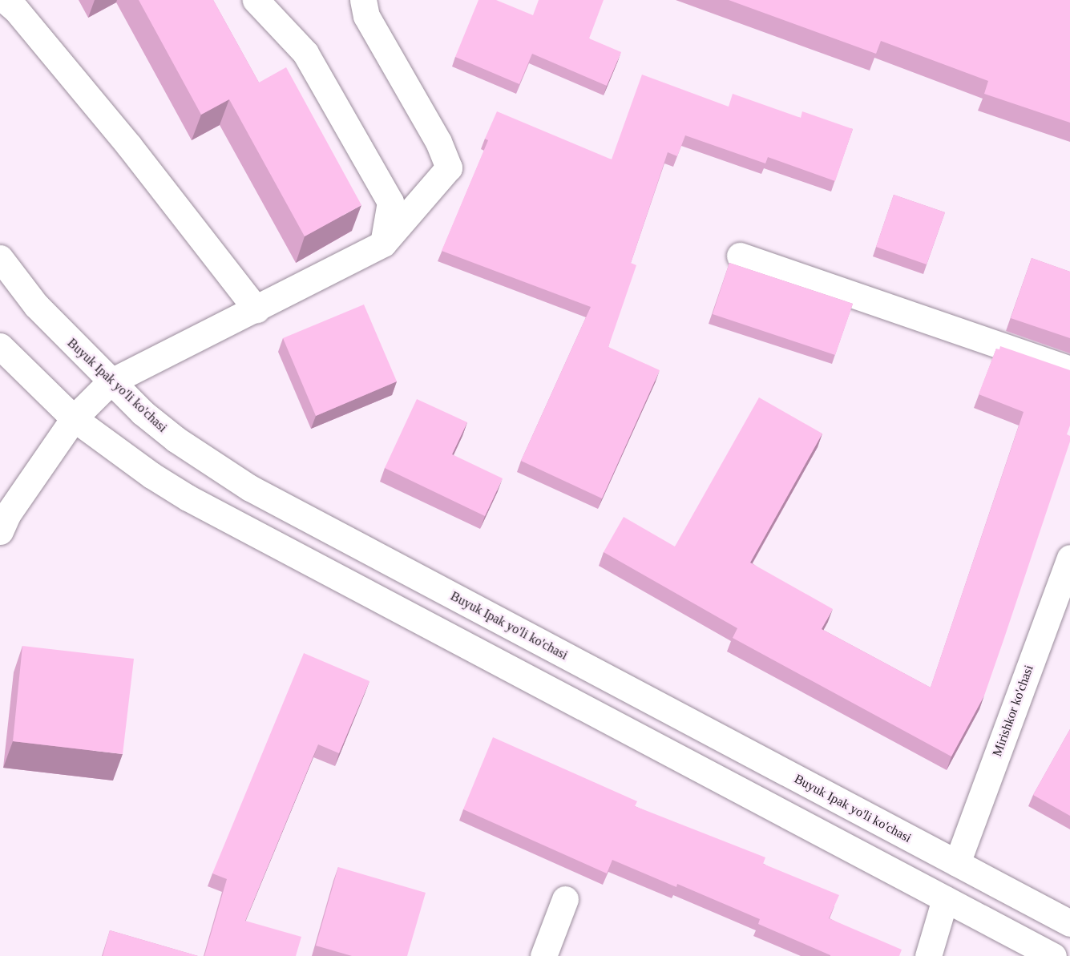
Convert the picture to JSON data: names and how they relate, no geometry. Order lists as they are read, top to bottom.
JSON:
{
  "streets": {
    "main road": ["Buyuk Ipak yo'li ko'chasi", "Mirishkor ko'chasi"]
  },
  "crossings": [
    ["Buyuk Ipak yo'li ko'chasi", "Mirishkor ko'chasi"]
  ]
}
